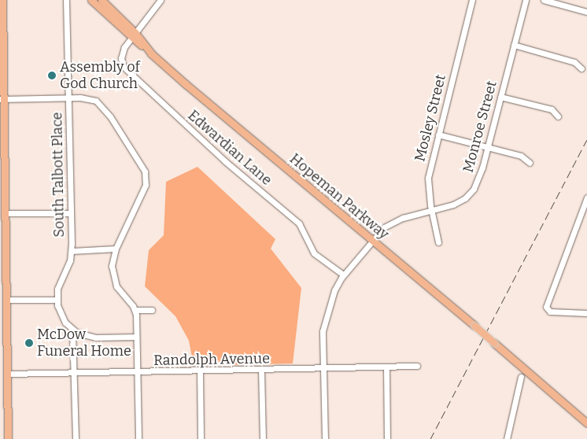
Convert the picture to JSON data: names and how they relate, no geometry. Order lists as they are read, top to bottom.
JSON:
{
  "streets": {
    "main road": ["Hopeman Parkway"],
    "street": [
      "Mosley Street",
      "Monroe Street",
      "Edwardian Lane",
      "South Talbott Place",
      "Randolph Avenue"
    ]
  },
  "crossings": [
    ["Mosley Street", "Monroe Street"],
    ["Monroe Street", "Edwardian Lane"],
    ["Monroe Street", "Hopeman Parkway"],
    ["Monroe Street", "Randolph Avenue"],
    ["Edwardian Lane", "Hopeman Parkway"]
  ],
  "places": ["Assembly of God Church", "McDow Funeral Home"]
}
